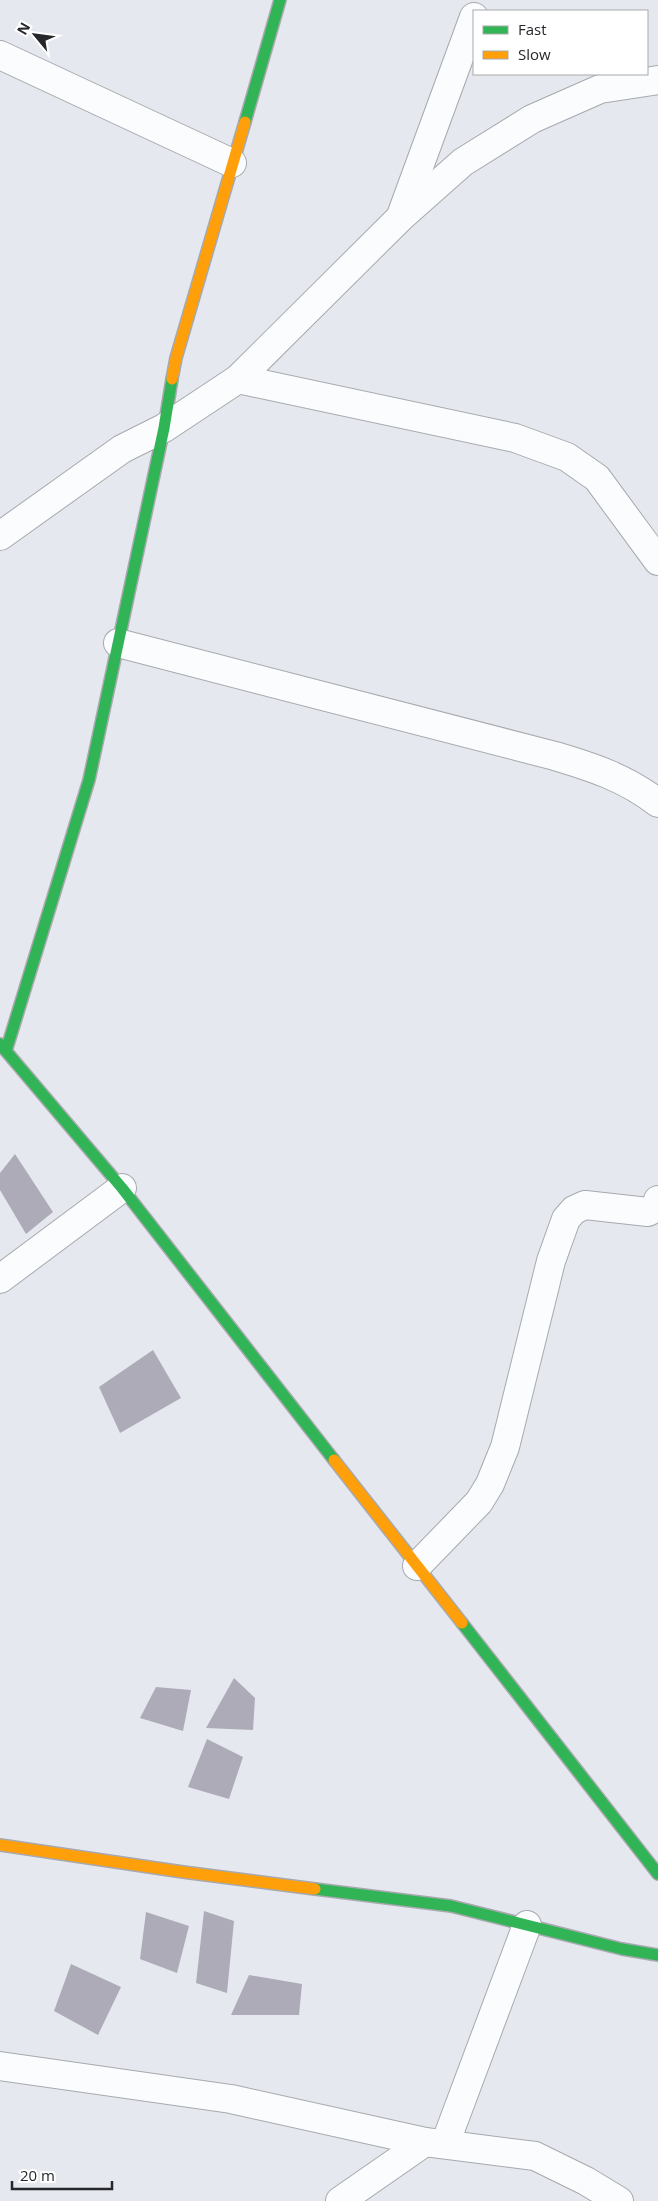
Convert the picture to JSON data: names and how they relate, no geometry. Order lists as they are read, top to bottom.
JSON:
{
  "legend": ["Fast", "Slow"],
  "scale_bar": "20 m",
  "north": "top left"
}
